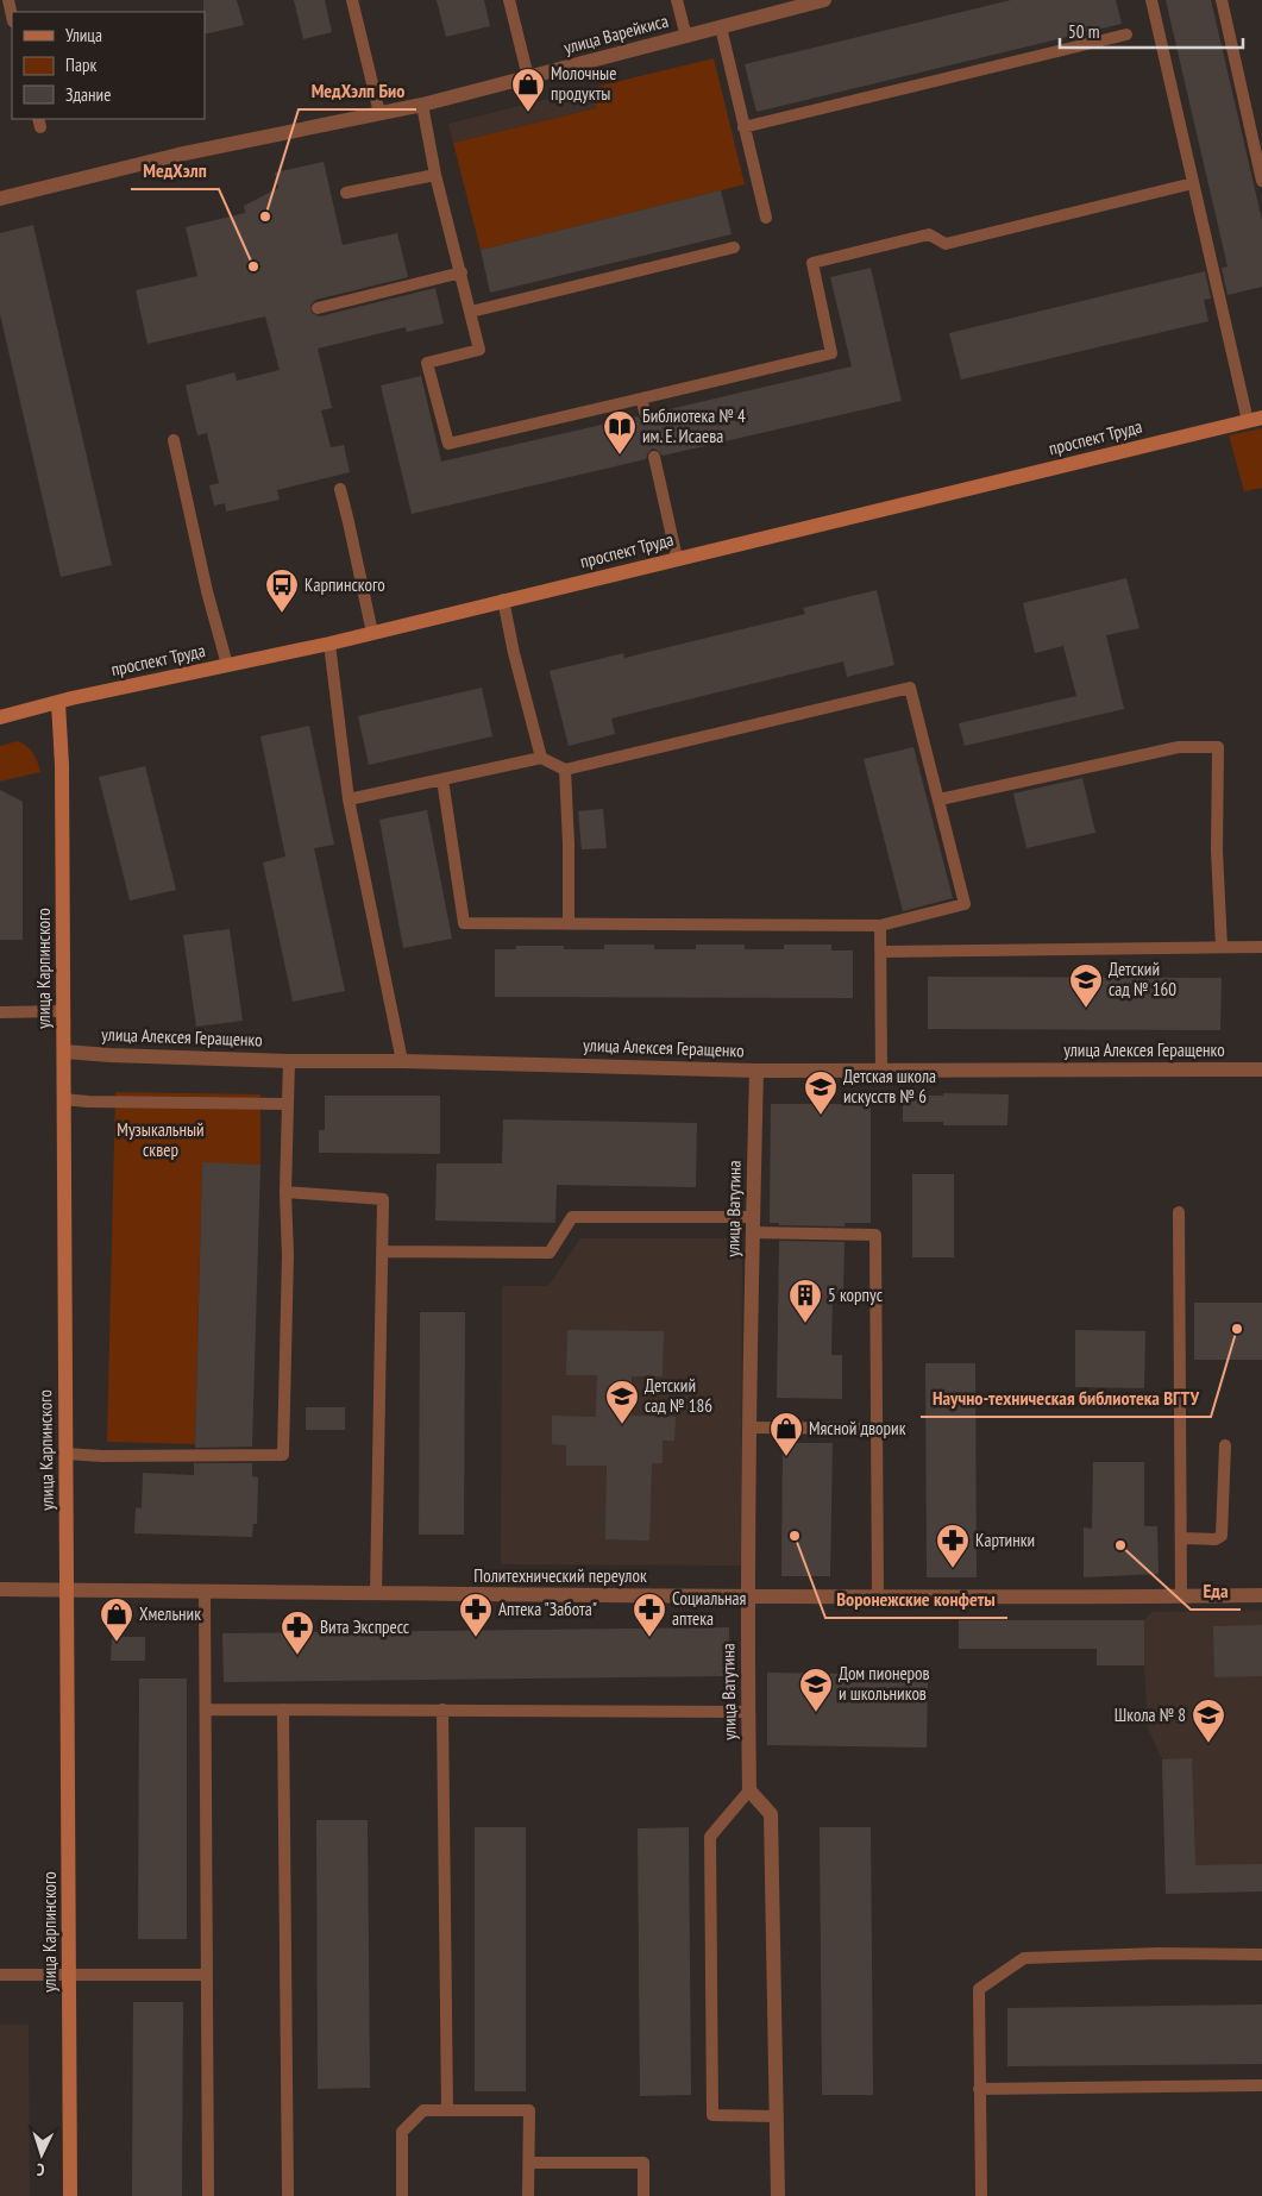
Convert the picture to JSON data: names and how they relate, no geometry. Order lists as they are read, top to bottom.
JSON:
{
  "streets": {
    "street": [
      "улица Варейкиса",
      "проспект Труда",
      "улица Карпинского",
      "улица Алексея Геращенко",
      "улица Ватутина",
      "Политехнический переулок"
    ]
  },
  "crossings": [
    ["проспект Труда", "улица Карпинского"],
    ["улица Карпинского", "улица Алексея Геращенко"],
    ["улица Карпинского", "Политехнический переулок"],
    ["улица Алексея Геращенко", "улица Ватутина"],
    ["улица Ватутина", "Политехнический переулок"]
  ],
  "parks": ["Музыкальный сквер"],
  "places": {
    "shop": ["Молочные продукты", "Мясной дворик", "Хмельник"],
    "other": [
      "МедХэлп Био",
      "МедХэлп",
      "Научно-техническая библиотека ВГТУ",
      "Воронежские конфеты",
      "Еда"
    ],
    "library": ["Библиотека № 4 им. Е. Исаева"],
    "bus stop": ["Карпинского"],
    "school or university": [
      "Детский сад № 160",
      "Детская школа искусств № 6",
      "Детский сад № 186",
      "Дом пионеров и школьников",
      "Школа № 8"
    ],
    "building": ["5 корпус"],
    "pharmacy": [
      "Картинки",
      "Аптека \"Забота\"",
      "Социальная аптека",
      "Вита Экспресс"
    ]
  },
  "legend": ["Улица", "Парк", "Здание"],
  "scale_bar": "50 m",
  "north": "bottom"
}
